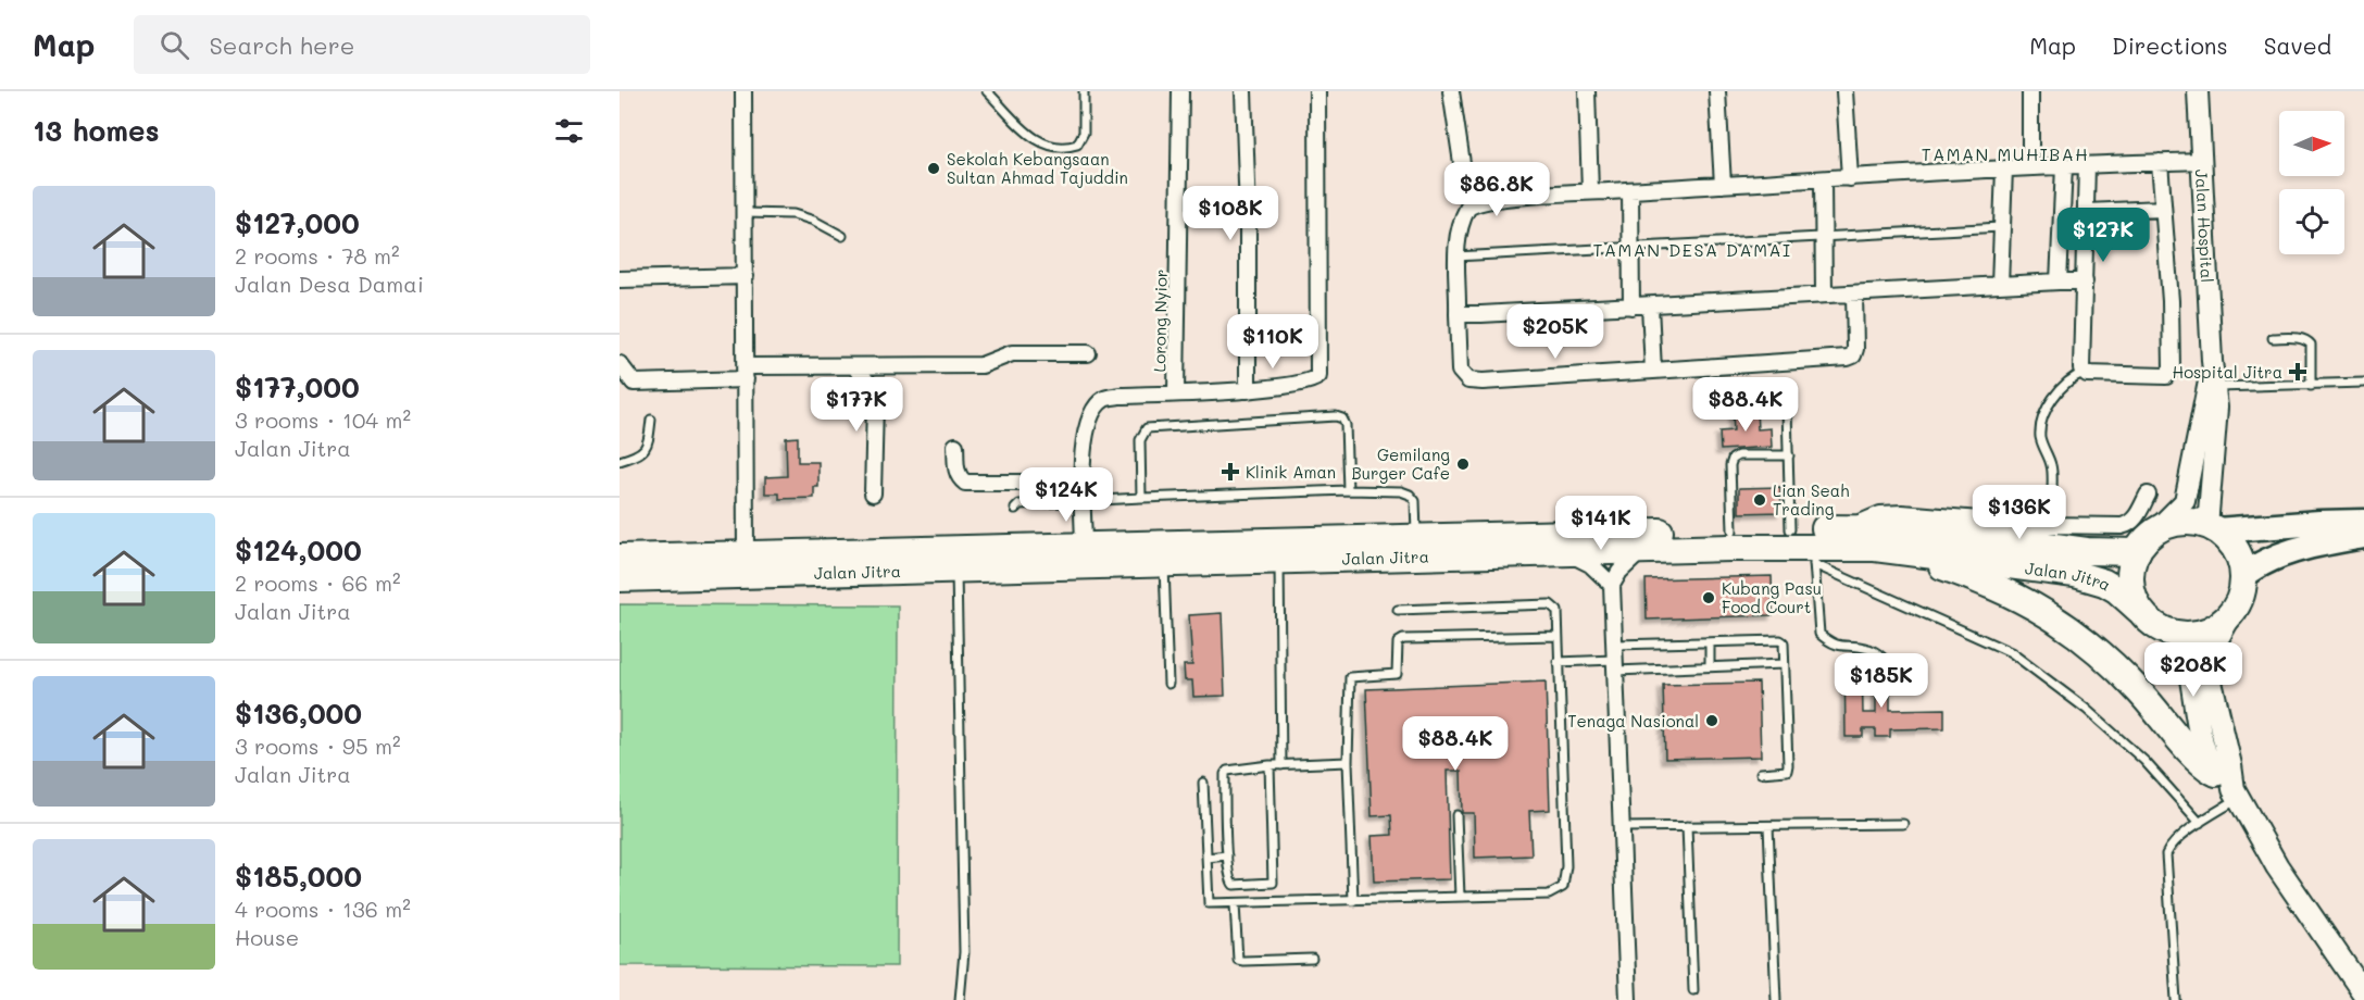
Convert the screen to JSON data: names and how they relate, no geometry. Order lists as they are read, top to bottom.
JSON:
{
  "streets": {
    "highway": ["Jalan Jitra"],
    "street": ["Jalan Hospital", "Lorong Nyior"]
  },
  "crossings": [
    ["Jalan Hospital", "Jalan Jitra"]
  ],
  "districts": ["TAMAN MUHIBAH", "TAMAN DESA DAMAI"],
  "places": {
    "other": [
      "Sekolah Kebangsaan Sultan Ahmad Tajuddin",
      "Gemilang Burger Cafe",
      "Lian Seah Trading",
      "Kubang Pasu Food Court",
      "Tenaga Nasional"
    ],
    "health": ["Hospital Jitra", "Klinik Aman"]
  },
  "north": "right",
  "page": {
    "header": "Map",
    "search": "Search here",
    "nav": ["Map", "Directions", "Saved"],
    "heading": "13 homes",
    "price": [
      "$86.8K",
      "$108K",
      "$127K",
      "$205K",
      "$110K",
      "$177K",
      "$88.4K",
      "$124K",
      "$136K",
      "$141K",
      "$208K",
      "$185K",
      "$88.4K"
    ],
    "list": [
      {
        "name": "$127,000",
        "note": "2 rooms · 78 m² · Jalan Desa Damai"
      },
      {
        "name": "$177,000",
        "note": "3 rooms · 104 m² · Jalan Jitra"
      },
      {
        "name": "$124,000",
        "note": "2 rooms · 66 m² · Jalan Jitra"
      },
      {
        "name": "$136,000",
        "note": "3 rooms · 95 m² · Jalan Jitra"
      },
      {
        "name": "$185,000",
        "note": "4 rooms · 136 m² · House"
      }
    ]
  }
}
